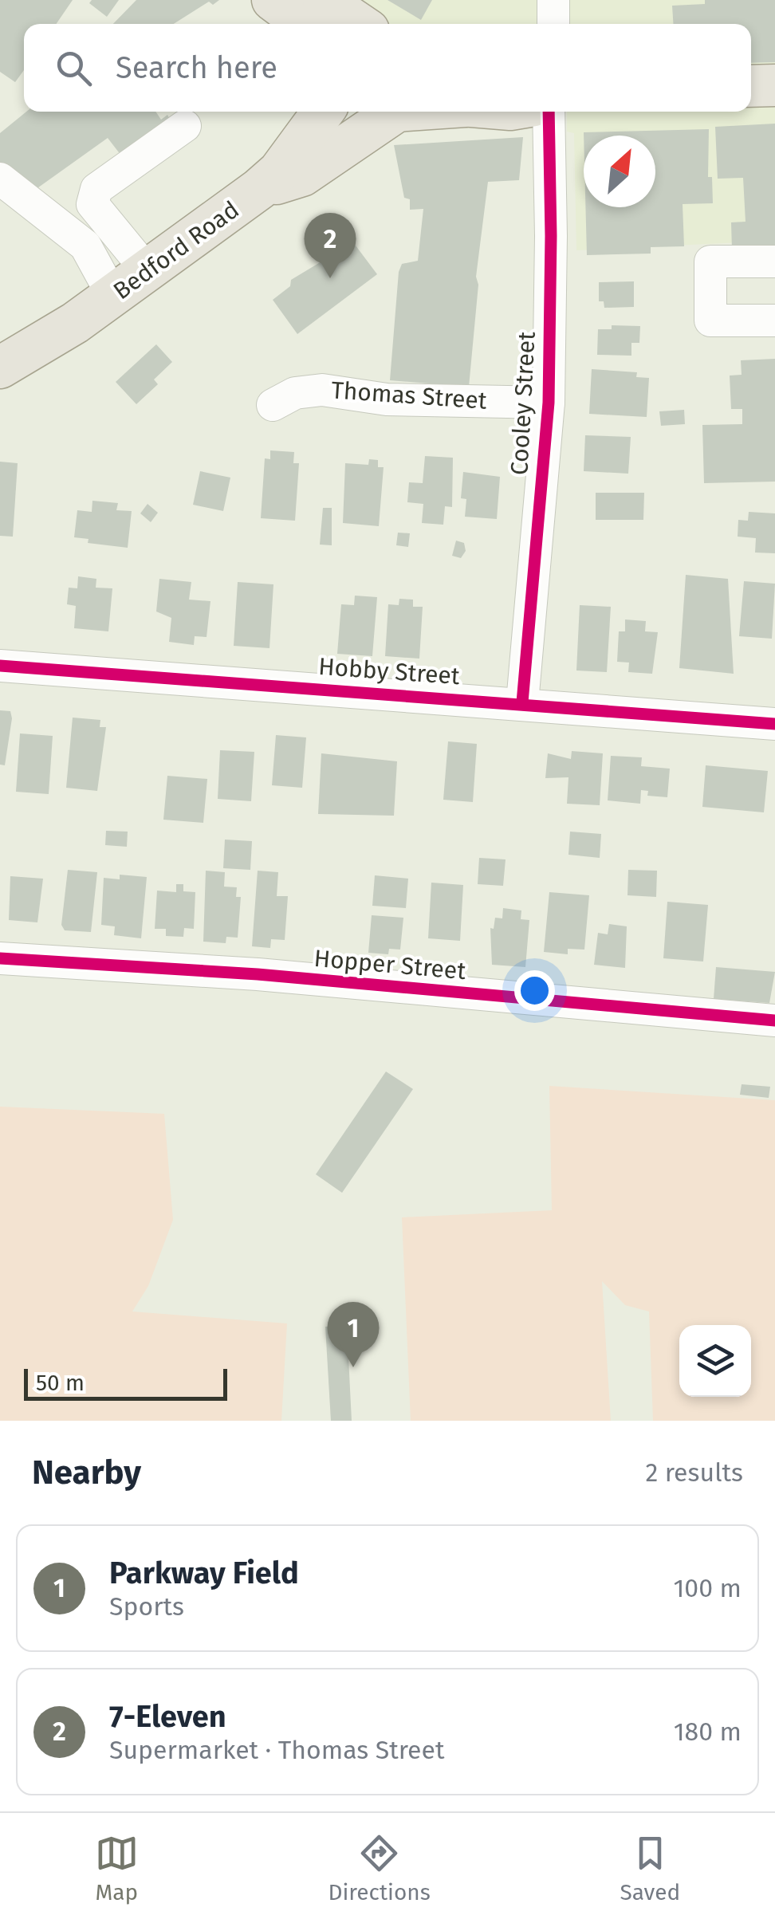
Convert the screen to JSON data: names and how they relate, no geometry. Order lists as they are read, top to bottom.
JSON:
{
  "streets": {
    "main road": ["Bedford Road"],
    "street": [
      "Thomas Street",
      "Cooley Street",
      "Hobby Street",
      "Hopper Street"
    ]
  },
  "crossings": [
    ["Thomas Street", "Cooley Street"],
    ["Cooley Street", "Hobby Street"]
  ],
  "scale_bar": "50 m",
  "north": "top right",
  "page": {
    "search": "Search here",
    "pins": ["2", "1"],
    "scale": "50 m",
    "heading": ["Nearby", "2 results"],
    "list": [
      {
        "mark": "1",
        "name": "Parkway Field",
        "note": "Sports",
        "value": "100 m"
      },
      {
        "mark": "2",
        "name": "7-Eleven",
        "note": "Supermarket · Thomas Street",
        "value": "180 m"
      }
    ],
    "nav": ["Map", "Directions", "Saved"]
  }
}
